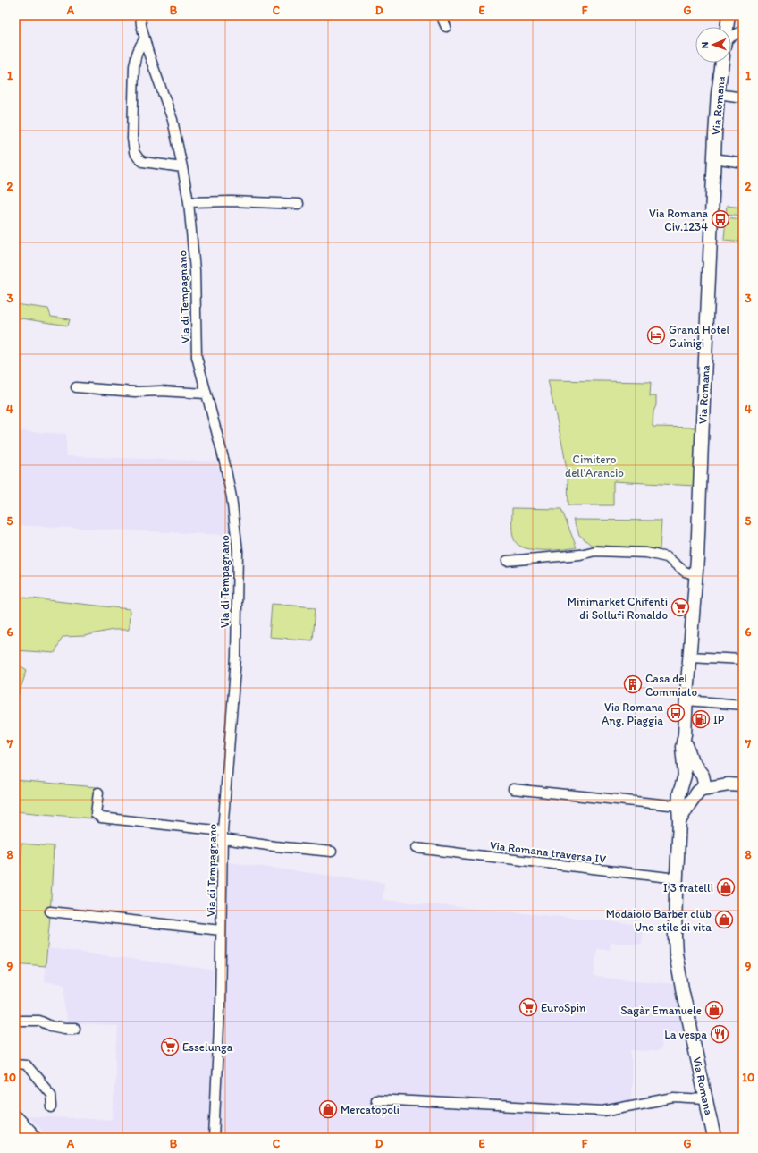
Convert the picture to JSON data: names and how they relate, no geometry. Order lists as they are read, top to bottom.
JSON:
{
  "streets": {
    "main road": ["Via Romana"],
    "street": ["Via di Tempagnano", "Via Romana traversa IV"]
  },
  "crossings": [
    ["Via Romana", "Via Romana traversa IV"]
  ],
  "parks": ["Cimitero dell'Arancio"],
  "places": {
    "bus stop": ["Via Romana Civ.1234", "Via Romana Ang. Piaggia"],
    "hotel": ["Grand Hotel Guinigi"],
    "supermarket": ["Minimarket Chifenti di Sollufi Ronaldo", "EuroSpin", "Esselunga"],
    "building": ["Casa del Commiato"],
    "fuel station": ["IP"],
    "shop": [
      "I 3 fratelli",
      "Modaiolo Barber club Uno stile di vita",
      "Sagàr Emanuele",
      "Mercatopoli"
    ],
    "restaurant": ["La vespa"]
  },
  "north": "left",
  "grid": {
    "columns": [
      "A",
      "B",
      "C",
      "D",
      "E",
      "F",
      "G"
    ],
    "rows": [
      "1",
      "2",
      "3",
      "4",
      "5",
      "6",
      "7",
      "8",
      "9",
      "10"
    ]
  }
}
